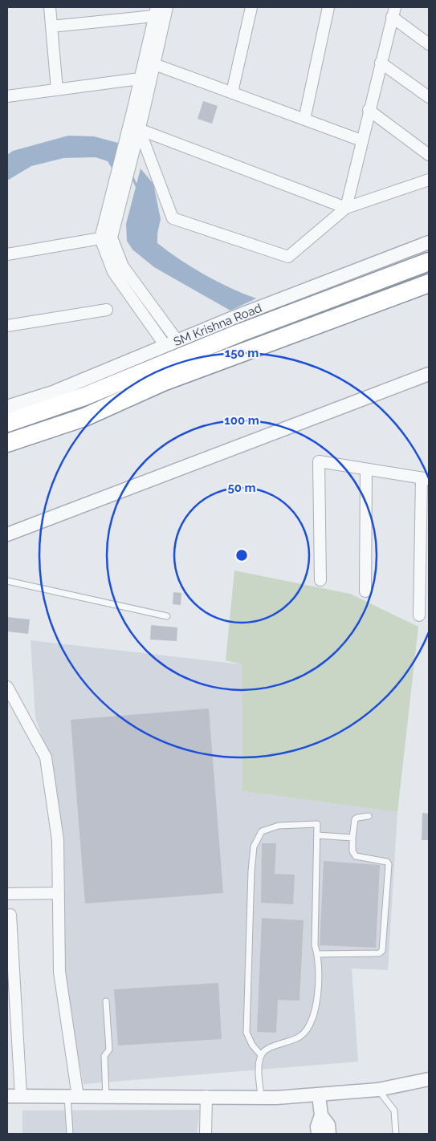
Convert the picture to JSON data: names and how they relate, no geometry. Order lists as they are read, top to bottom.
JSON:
{
  "streets": {
    "highway": ["SM Krishna Road"]
  },
  "rings": ["150 m", "100 m", "50 m"]
}
